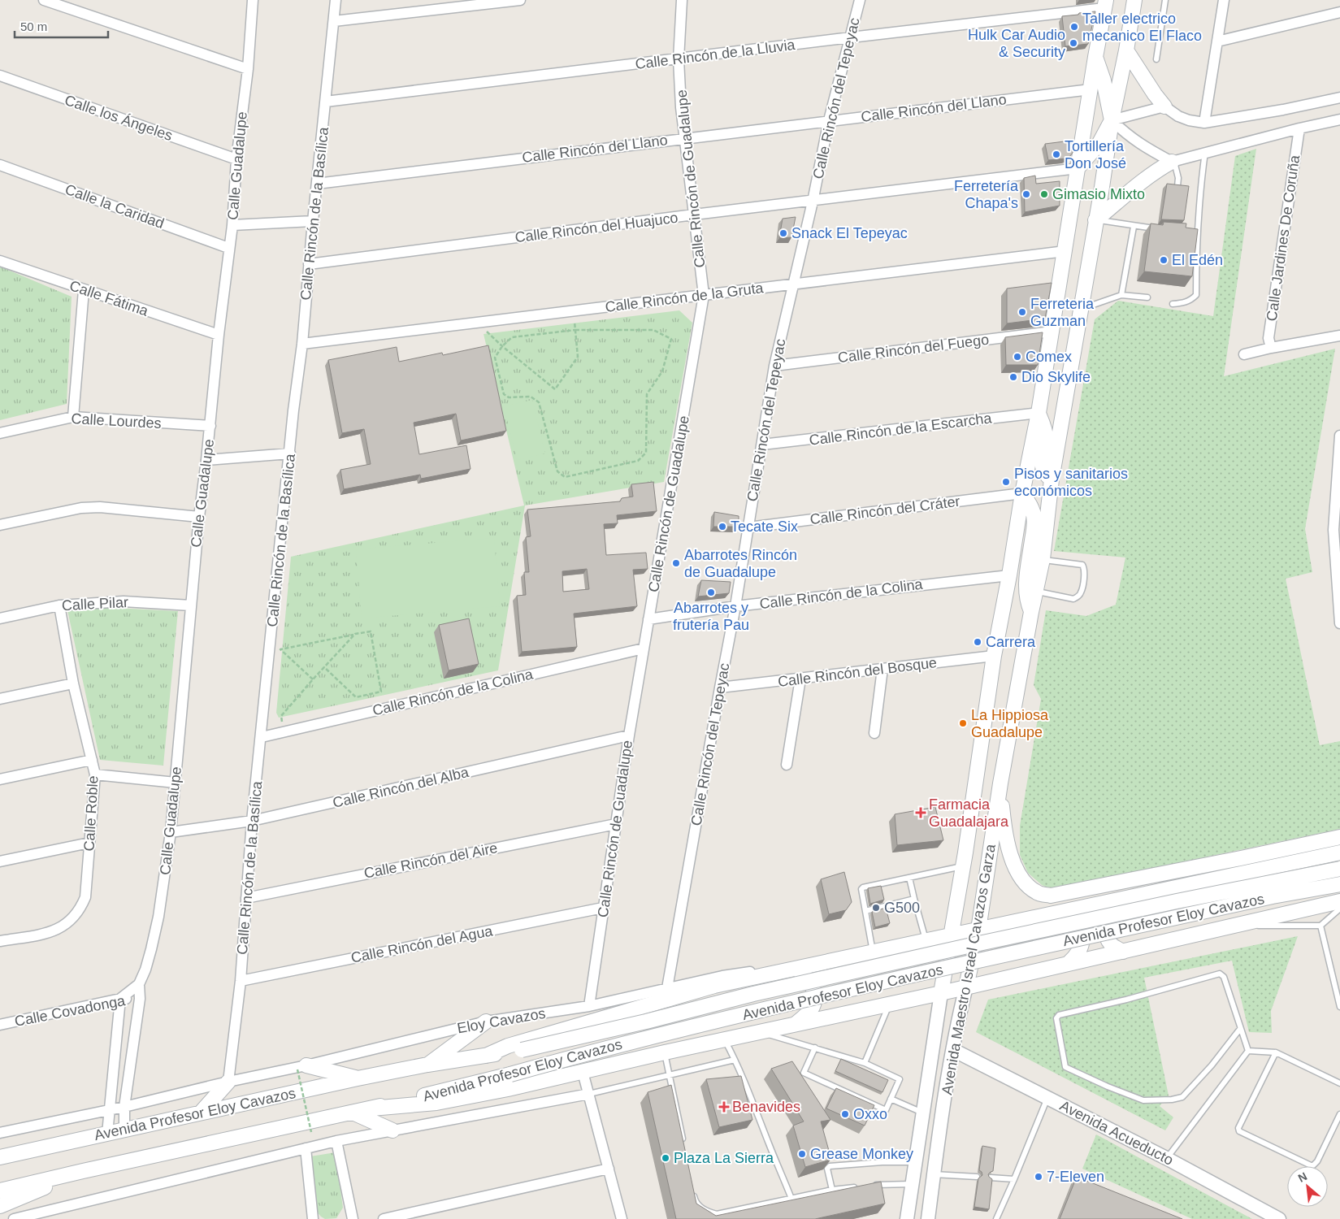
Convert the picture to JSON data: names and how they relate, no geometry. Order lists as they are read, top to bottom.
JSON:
{
  "streets": {
    "main road": ["Avenida Profesor Eloy Cavazos", "Avenida Maestro Israel Cavazos Garza"],
    "street": [
      "Calle Rincón de la Lluvia",
      "Calle Rincón del Tepeyac",
      "Calle Rincón del Llano",
      "Calle los Ángeles",
      "Calle Guadalupe",
      "Calle Rincón de Guadalupe",
      "Calle la Caridad",
      "Calle Rincón de la Basílica",
      "Calle Rincón del Huajuco",
      "Calle Jardines De Coruña",
      "Calle Rincón de la Gruta",
      "Calle Fátima",
      "Calle Rincón del Fuego",
      "Calle Lourdes",
      "Calle Rincón de la Escarcha",
      "Calle Rincón del Cráter",
      "Calle Rincón de la Colina",
      "Calle Pilar",
      "Calle Rincón del Bosque",
      "Calle Rincón del Alba",
      "Calle Roble",
      "Calle Rincón del Aire",
      "Calle Rincón del Agua",
      "Calle Covadonga",
      "Eloy Cavazos",
      "Avenida Acueducto"
    ]
  },
  "crossings": [
    ["Calle Rincón de la Lluvia", "Calle Rincón del Tepeyac"],
    ["Calle Rincón de la Lluvia", "Calle Rincón de Guadalupe"],
    ["Calle Rincón de la Lluvia", "Calle Rincón de la Basílica"],
    ["Calle Rincón de la Lluvia", "Avenida Maestro Israel Cavazos Garza"],
    ["Calle Rincón del Tepeyac", "Calle Rincón del Llano"],
    ["Calle Rincón del Tepeyac", "Calle Rincón del Huajuco"],
    ["Calle Rincón del Tepeyac", "Calle Rincón de la Gruta"],
    ["Calle Rincón del Tepeyac", "Calle Rincón del Fuego"],
    ["Calle Rincón del Tepeyac", "Calle Rincón de la Escarcha"],
    ["Calle Rincón del Tepeyac", "Calle Rincón del Cráter"],
    ["Calle Rincón del Tepeyac", "Calle Rincón de la Colina"],
    ["Calle Rincón del Tepeyac", "Calle Rincón del Bosque"],
    ["Calle Rincón del Tepeyac", "Eloy Cavazos"],
    ["Calle Rincón del Llano", "Calle Rincón de Guadalupe"],
    ["Calle Rincón del Llano", "Calle Rincón de la Basílica"],
    ["Calle Rincón del Llano", "Avenida Maestro Israel Cavazos Garza"],
    ["Calle los Ángeles", "Calle Guadalupe"],
    ["Calle Guadalupe", "Calle la Caridad"],
    ["Calle Guadalupe", "Calle Fátima"],
    ["Calle Guadalupe", "Calle Lourdes"],
    ["Calle Guadalupe", "Calle Pilar"],
    ["Calle Guadalupe", "Calle Rincón del Alba"],
    ["Calle Guadalupe", "Avenida Profesor Eloy Cavazos"],
    ["Calle Guadalupe", "Calle Covadonga"],
    ["Calle Guadalupe", "Eloy Cavazos"],
    ["Calle Rincón de Guadalupe", "Calle Rincón del Huajuco"],
    ["Calle Rincón de Guadalupe", "Calle Rincón de la Gruta"],
    ["Calle Rincón de Guadalupe", "Calle Rincón de la Colina"],
    ["Calle Rincón de Guadalupe", "Calle Rincón del Alba"],
    ["Calle Rincón de Guadalupe", "Calle Rincón del Aire"],
    ["Calle Rincón de Guadalupe", "Calle Rincón del Agua"],
    ["Calle Rincón de Guadalupe", "Eloy Cavazos"],
    ["Calle Rincón de la Basílica", "Calle Rincón del Huajuco"],
    ["Calle Rincón de la Basílica", "Calle Rincón de la Gruta"],
    ["Calle Rincón de la Basílica", "Calle Rincón de la Colina"],
    ["Calle Rincón de la Basílica", "Calle Rincón del Alba"],
    ["Calle Rincón de la Basílica", "Calle Rincón del Aire"],
    ["Calle Rincón de la Basílica", "Calle Rincón del Agua"],
    ["Calle Rincón de la Basílica", "Eloy Cavazos"],
    ["Calle Rincón del Huajuco", "Avenida Maestro Israel Cavazos Garza"],
    ["Calle Rincón de la Gruta", "Avenida Maestro Israel Cavazos Garza"],
    ["Calle Rincón del Fuego", "Avenida Maestro Israel Cavazos Garza"],
    ["Calle Rincón de la Escarcha", "Avenida Maestro Israel Cavazos Garza"],
    ["Calle Rincón del Cráter", "Avenida Maestro Israel Cavazos Garza"],
    ["Calle Rincón de la Colina", "Avenida Maestro Israel Cavazos Garza"],
    ["Calle Pilar", "Calle Roble"],
    ["Calle Rincón del Bosque", "Avenida Maestro Israel Cavazos Garza"],
    ["Avenida Profesor Eloy Cavazos", "Avenida Maestro Israel Cavazos Garza"],
    ["Avenida Profesor Eloy Cavazos", "Eloy Cavazos"],
    ["Avenida Maestro Israel Cavazos Garza", "Avenida Acueducto"]
  ],
  "places": {
    "other": [
      "Taller electrico mecanico El Flaco",
      "Hulk Car Audio & Security",
      "Tortillería Don José",
      "Ferretería Chapa's",
      "Gimasio Mixto",
      "Snack El Tepeyac",
      "El Edén",
      "Ferreteria Guzman",
      "Comex",
      "Dio Skylife",
      "Pisos y sanitarios económicos",
      "Tecate Six",
      "Abarrotes Rincón de Guadalupe",
      "Abarrotes y frutería Pau",
      "Carrera",
      "La Hippiosa Guadalupe",
      "G500",
      "Oxxo",
      "Grease Monkey",
      "Plaza La Sierra",
      "7-Eleven"
    ],
    "health": ["Farmacia Guadalajara", "Benavides"]
  },
  "scale_bar": "50 m",
  "north": "top left"
}
